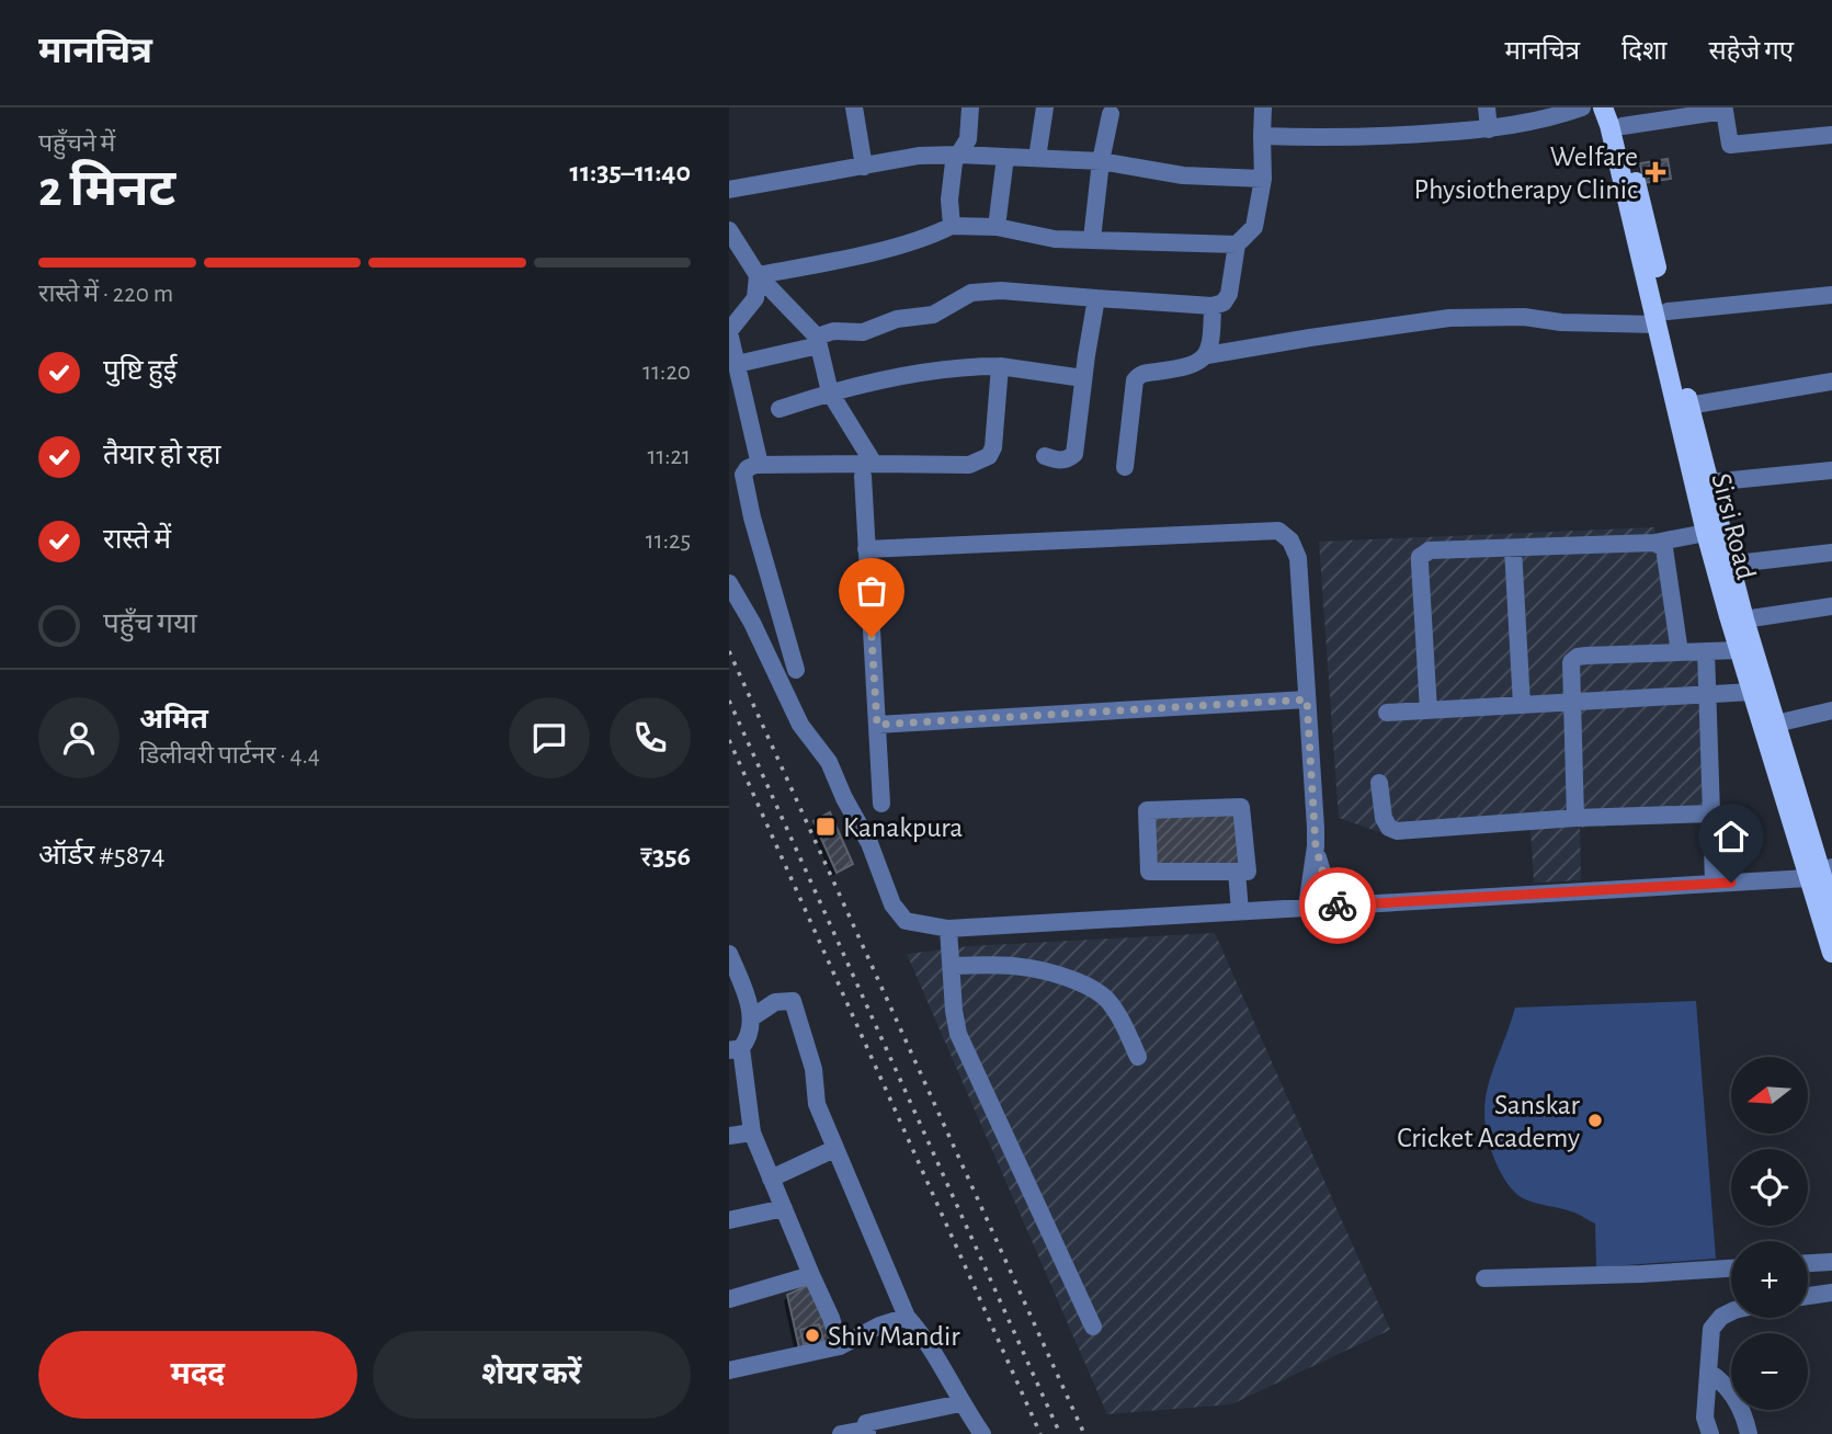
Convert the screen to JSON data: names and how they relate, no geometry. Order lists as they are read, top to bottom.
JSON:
{
  "streets": {
    "main road": ["Sirsi Road"]
  },
  "places": {
    "health": ["Welfare Physiotherapy Clinic"],
    "transit": ["Kanakpura"],
    "other": ["Sanskar Cricket Academy", "Shiv Mandir"]
  },
  "north": "left",
  "page": {
    "header": "मानचित्र",
    "nav": ["मानचित्र", "दिशा", "सहेजे गए"],
    "heading": ["2 मिनट", "पहुँचने में", "11:35–11:40"],
    "panel": [
      "अमित",
      "डिलीवरी पार्टनर · 4.4",
      "ऑर्डर #5874",
      "₹356"
    ],
    "bar": "रास्ते में · 220 m",
    "list": [
      ["पुष्टि हुई", "11:20"],
      ["तैयार हो रहा", "11:21"],
      ["रास्ते में", "11:25"],
      "पहुँच गया"
    ],
    "map_buttons": ["+", "−"],
    "buttons": ["मदद", "शेयर करें"]
  }
}
